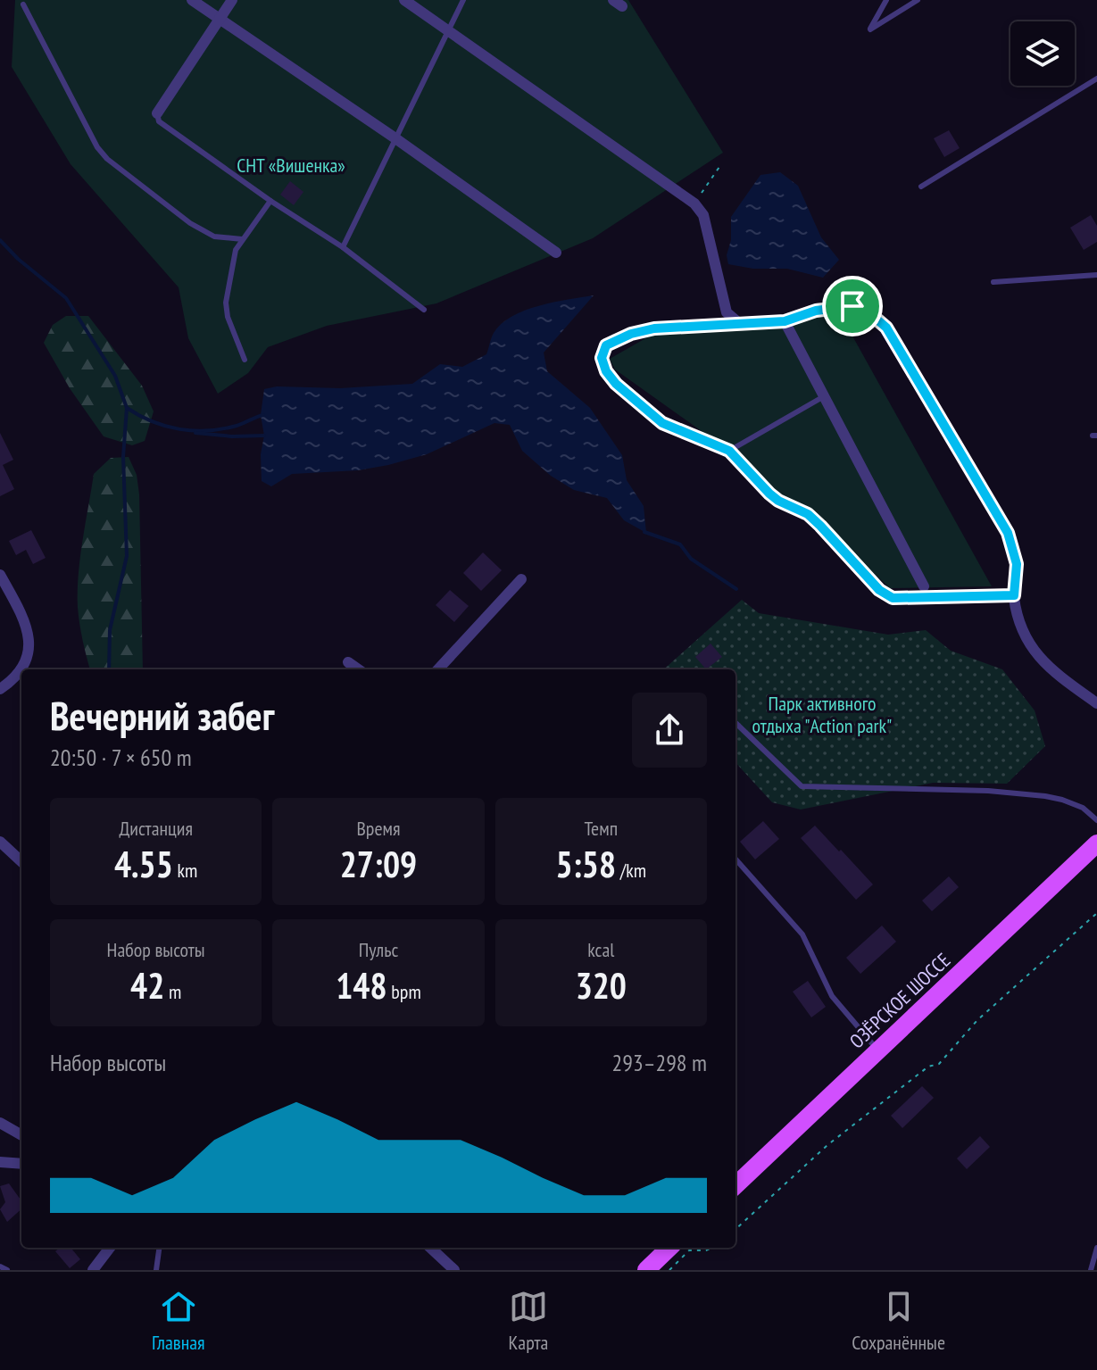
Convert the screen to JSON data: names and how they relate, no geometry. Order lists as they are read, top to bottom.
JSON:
{
  "streets": {
    "main road": ["ОЗЁРСКОЕ ШОССЕ"]
  },
  "parks": ["СНТ «Вишенка»", "Парк активного отдыха \"Action park\""],
  "page": {
    "heading": ["Вечерний забег", "20:50 · 7 × 650 m"],
    "stats": [
      ["Дистанция", "4.55 km"],
      ["Время", "27:09"],
      ["Темп", "5:58 /km"],
      ["Набор высоты", "42 m"],
      ["Пульс", "148 bpm"],
      ["kcal", "320"]
    ],
    "chart": ["Набор высоты", "293–298 m"],
    "tabs": ["Главная", "Карта", "Сохранённые"]
  }
}
